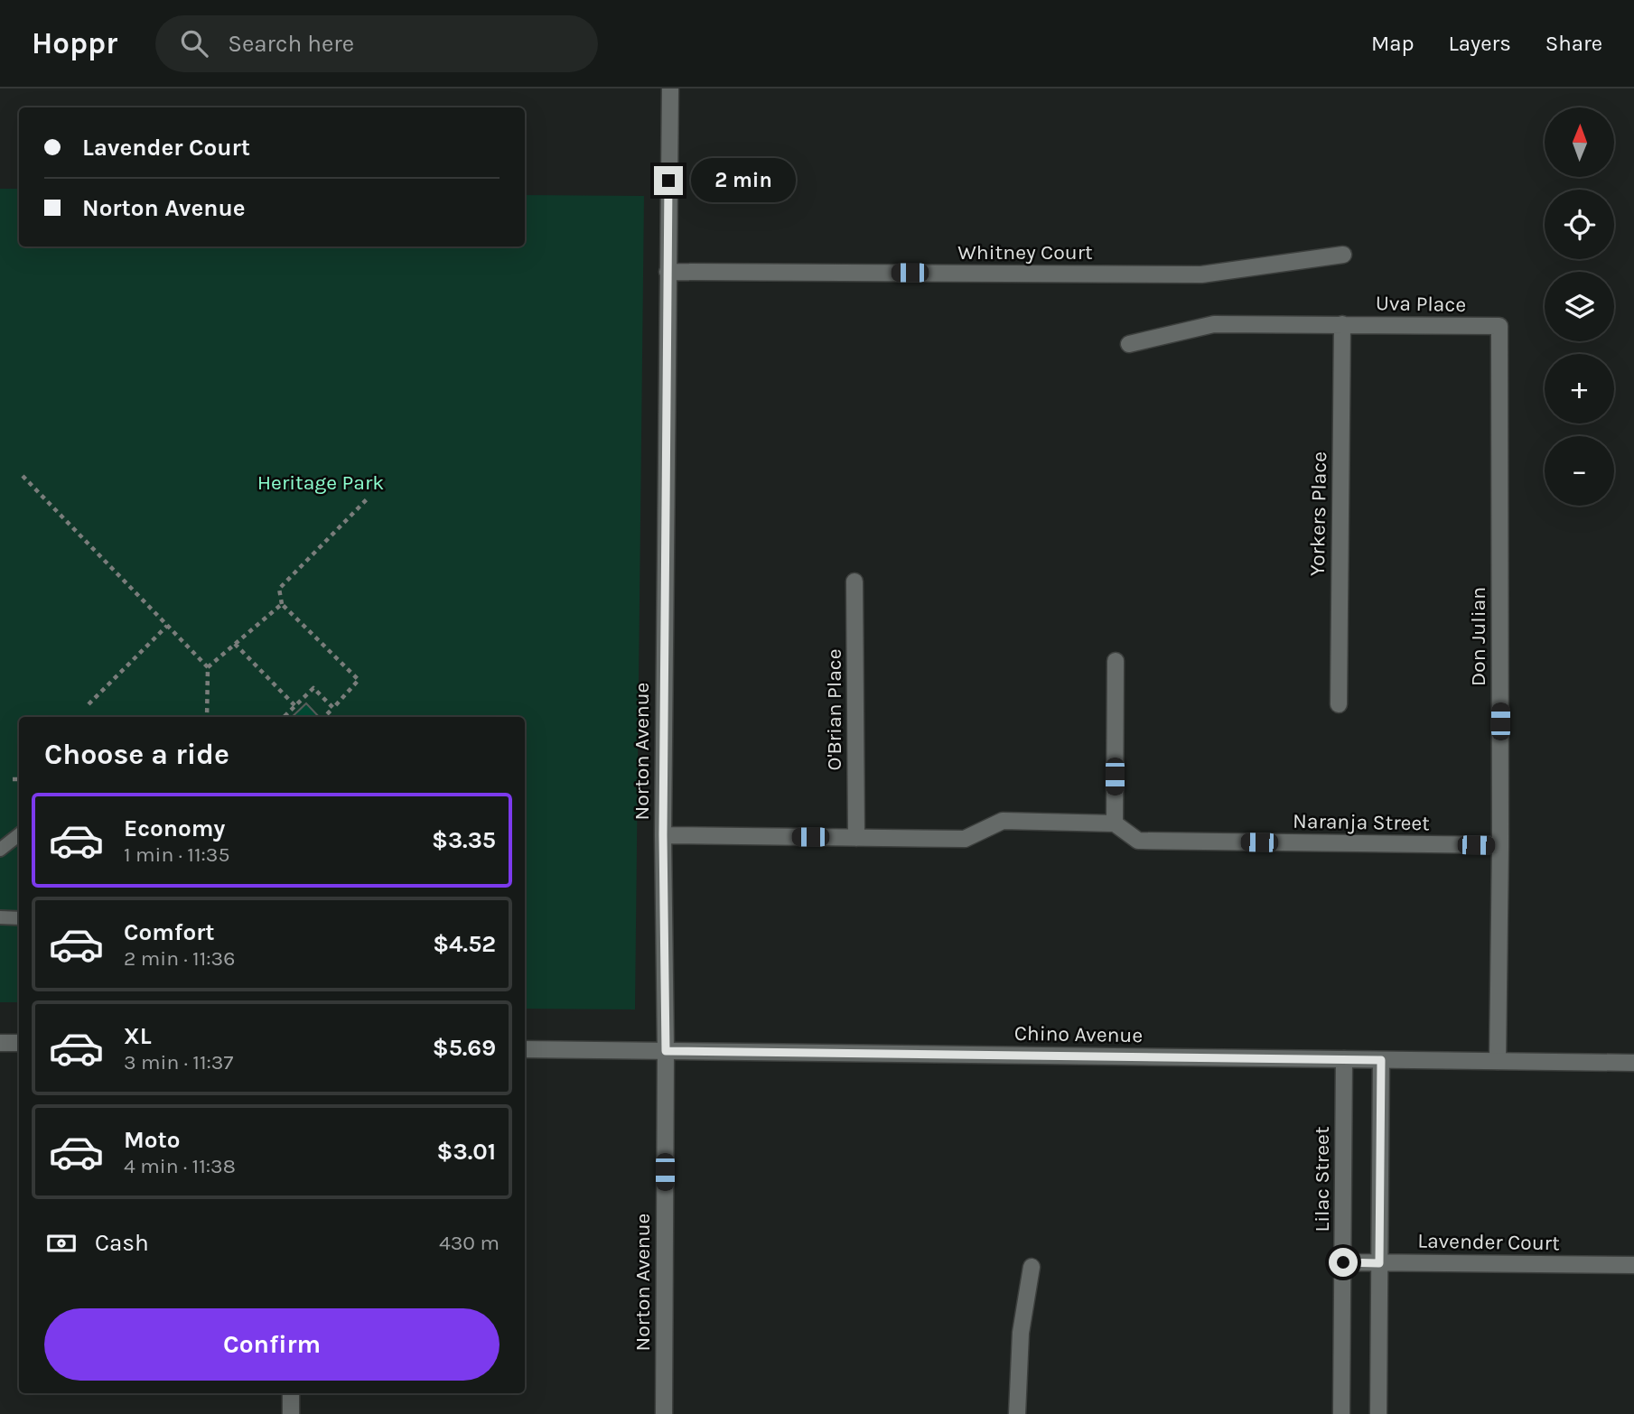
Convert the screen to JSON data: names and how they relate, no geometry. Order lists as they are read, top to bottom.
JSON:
{
  "streets": {
    "street": [
      "Whitney Court",
      "Uva Place",
      "Yorkers Place",
      "Don Julian",
      "O'Brian Place",
      "Norton Avenue",
      "Naranja Street",
      "Chino Avenue",
      "Lilac Street",
      "Lavender Court"
    ]
  },
  "crossings": [
    ["Whitney Court", "Norton Avenue"],
    ["Uva Place", "Yorkers Place"],
    ["Uva Place", "Don Julian"],
    ["Don Julian", "Naranja Street"],
    ["Don Julian", "Chino Avenue"],
    ["Norton Avenue", "Chino Avenue"],
    ["Chino Avenue", "Lilac Street"],
    ["Lilac Street", "Lavender Court"]
  ],
  "parks": ["Heritage Park"],
  "north": "top",
  "page": {
    "header": "Hoppr",
    "search": "Search here",
    "nav": ["Map", "Layers", "Share"],
    "map_buttons": ["+", "−"],
    "banner": ["Lavender Court", "Norton Avenue"],
    "bubble": "2 min",
    "heading": "Choose a ride",
    "list": [
      {
        "name": "Economy",
        "note": "1 min · 11:35",
        "value": "$3.35"
      },
      {
        "name": "Comfort",
        "note": "2 min · 11:36",
        "value": "$4.52"
      },
      {
        "name": "XL",
        "note": "3 min · 11:37",
        "value": "$5.69"
      },
      {
        "name": "Moto",
        "note": "4 min · 11:38",
        "value": "$3.01"
      }
    ],
    "pay": ["Cash", "430 m"],
    "buttons": "Confirm"
  }
}
